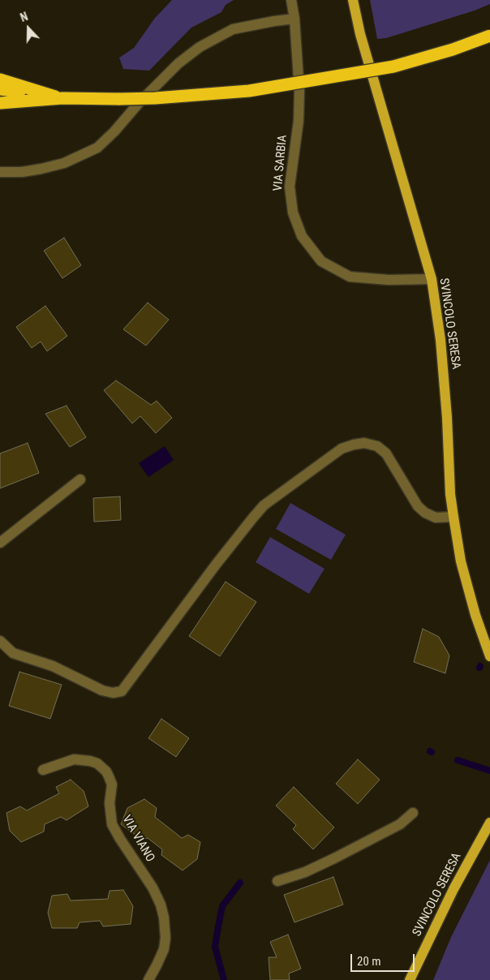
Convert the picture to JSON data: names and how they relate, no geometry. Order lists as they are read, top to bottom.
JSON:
{
  "streets": {
    "main road": ["SVINCOLO SERESA"],
    "street": ["VIA SARBIA", "VIA VIANO"]
  },
  "crossings": [
    ["VIA SARBIA", "SVINCOLO SERESA"]
  ],
  "scale_bar": "20 m",
  "north": "top"
}
